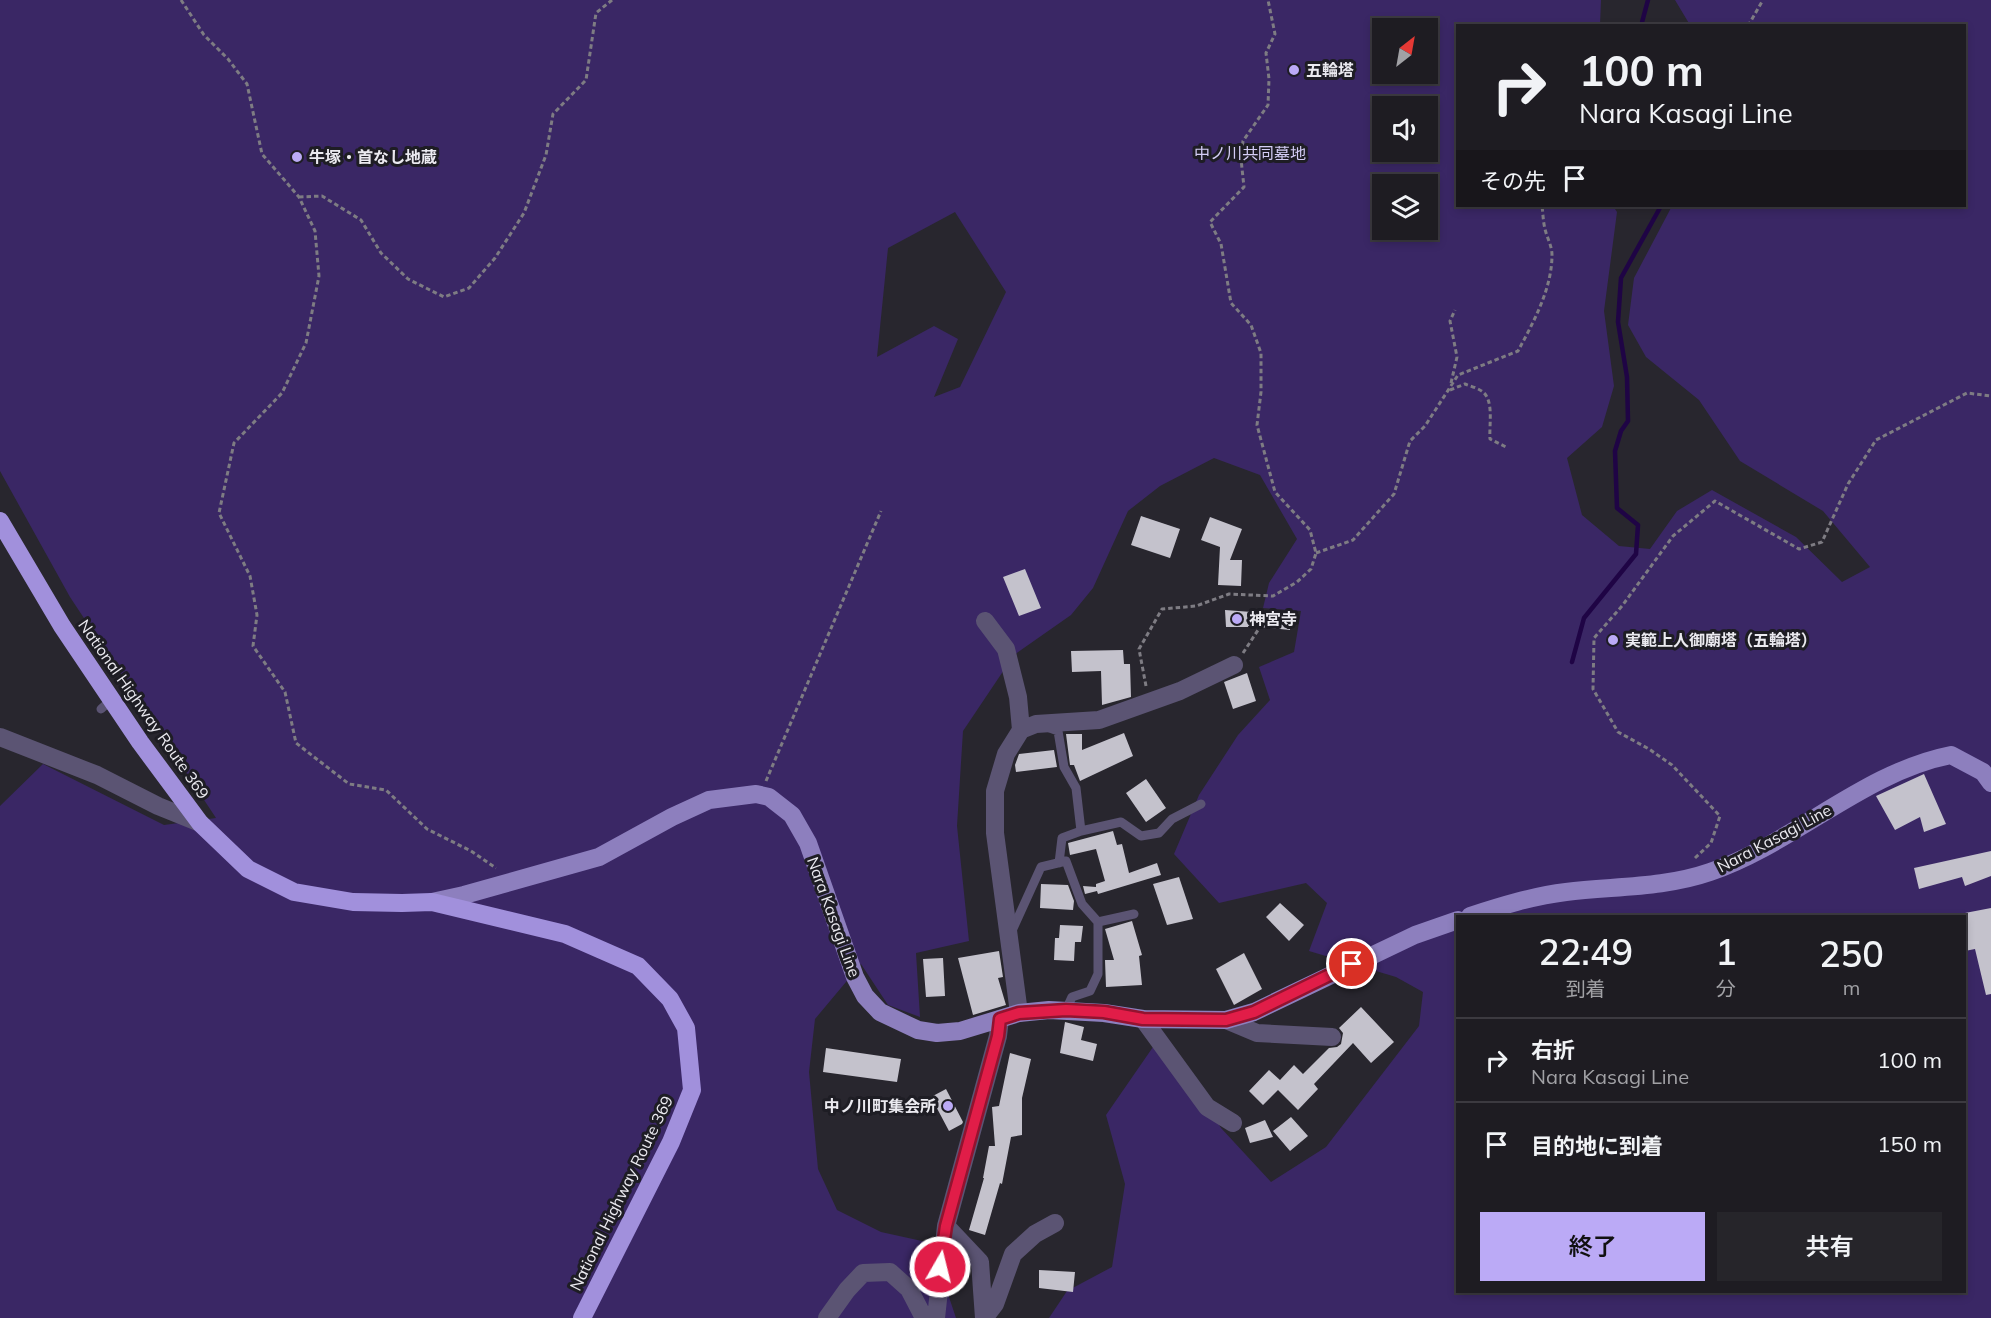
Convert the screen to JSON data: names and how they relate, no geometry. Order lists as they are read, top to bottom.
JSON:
{
  "streets": {
    "highway": ["National Highway Route 369"],
    "main road": ["Nara Kasagi Line"]
  },
  "parks": ["中ノ川共同墓地"],
  "places": [
    "五輪塔",
    "牛塚・首なし地蔵",
    "神宮寺",
    "実範上人御廟塔（五輪塔）",
    "中ノ川町集会所"
  ],
  "north": "top right",
  "page": {
    "turn": ["100 m", "Nara Kasagi Line"],
    "then": "その先",
    "eta": [
      "22:49",
      "到着",
      "1",
      "分",
      "250",
      "m"
    ],
    "list": [
      {
        "name": "右折",
        "note": "Nara Kasagi Line",
        "value": "100 m"
      },
      {
        "name": "目的地に到着",
        "value": "150 m"
      }
    ],
    "buttons": ["終了", "共有"]
  }
}
